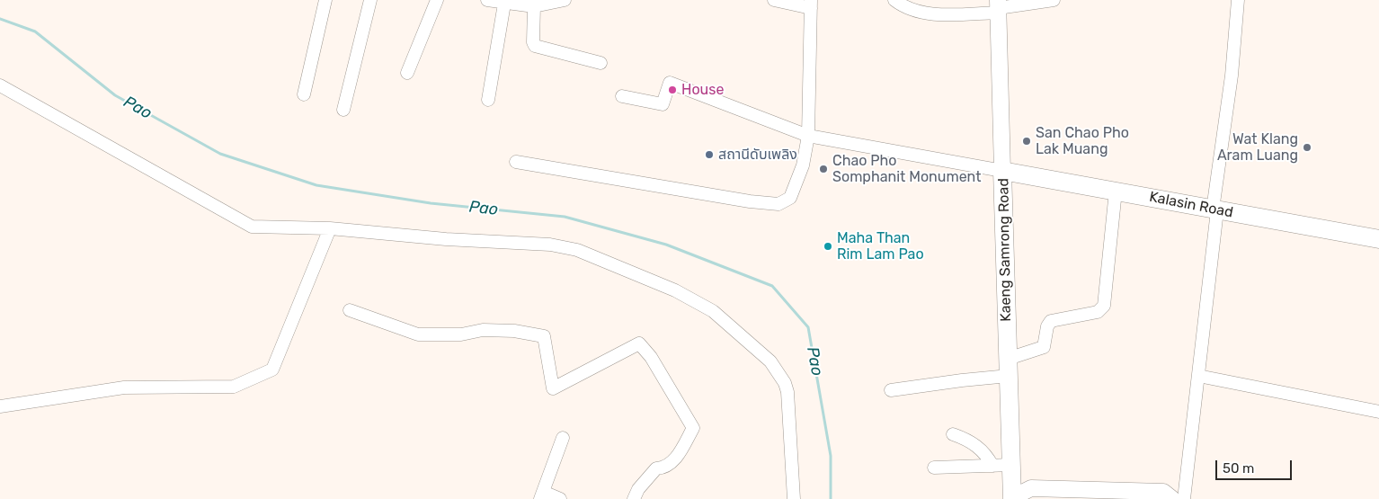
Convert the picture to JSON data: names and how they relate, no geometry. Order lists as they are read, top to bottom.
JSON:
{
  "streets": {
    "main road": ["Kalasin Road", "Kaeng Samrong Road"]
  },
  "crossings": [
    ["Kalasin Road", "Kaeng Samrong Road"]
  ],
  "water": ["Pao"],
  "places": [
    "House",
    "San Chao Pho Lak Muang",
    "Wat Klang Aram Luang",
    "สถานีดับเพลิง",
    "Chao Pho Somphanit Monument",
    "Maha Than Rim Lam Pao"
  ],
  "scale_bar": "50 m"
}
